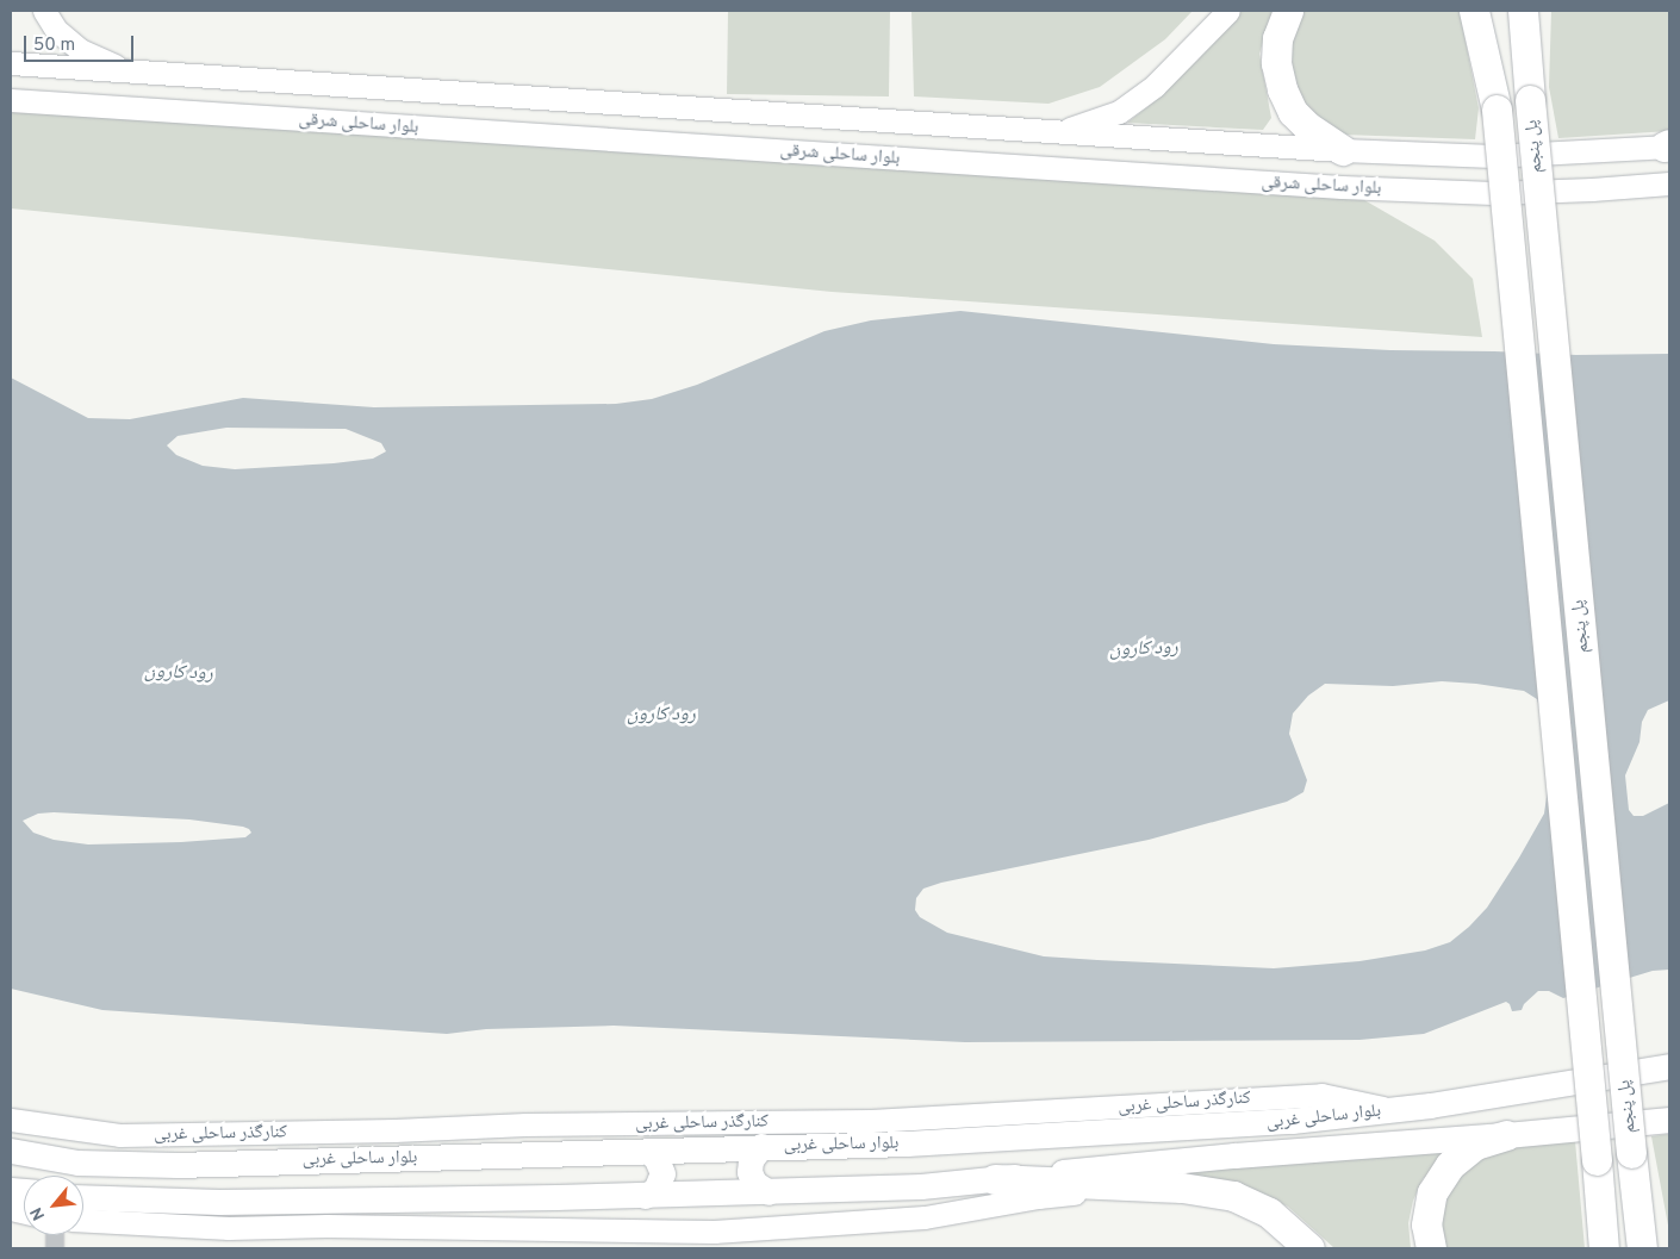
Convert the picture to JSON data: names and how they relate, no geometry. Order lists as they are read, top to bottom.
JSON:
{
  "streets": {
    "highway": ["پل پنجم"],
    "main road": ["بلوار ساحلی شرقی", "کنارگذر ساحلی غربی", "بلوار ساحلی غربی"]
  },
  "crossings": [
    ["کنارگذر ساحلی غربی", "بلوار ساحلی غربی"]
  ],
  "water": ["رود کارون"],
  "scale_bar": "50 m",
  "north": "bottom left"
}
